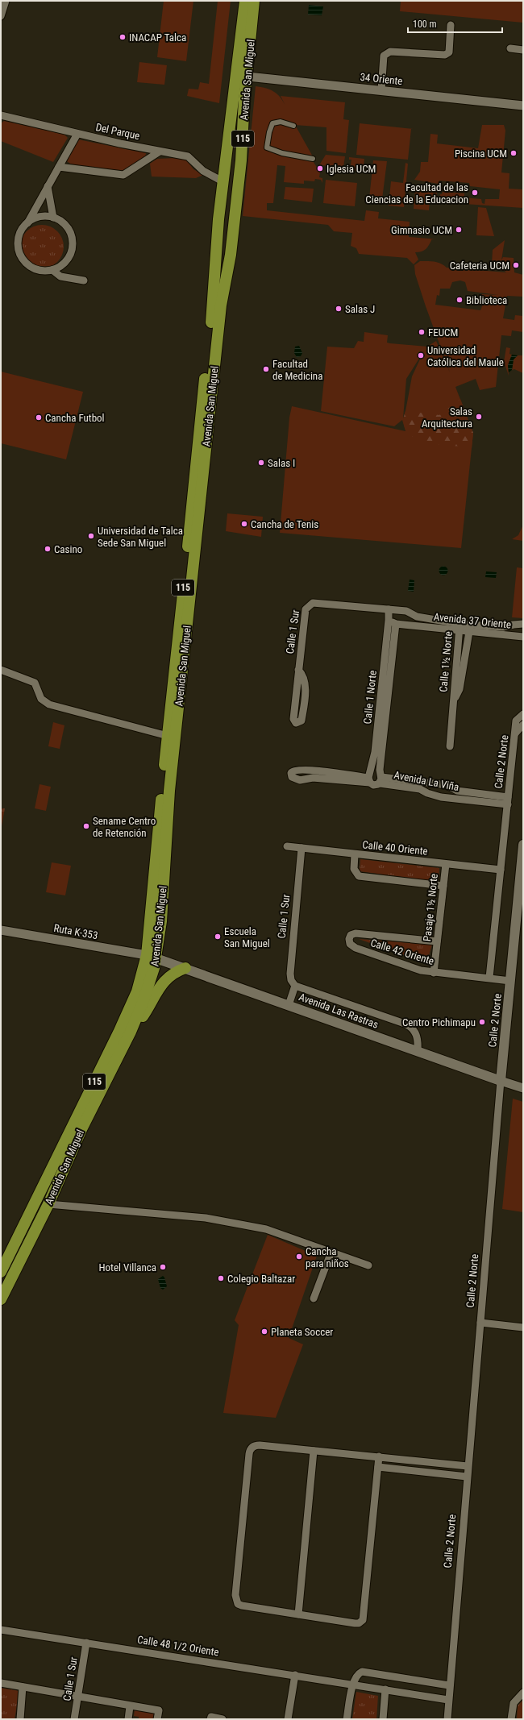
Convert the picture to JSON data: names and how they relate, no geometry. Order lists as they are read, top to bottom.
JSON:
{
  "streets": {
    "highway": ["Avenida San Miguel", "115"],
    "main road": ["Calle 2 Norte", "Avenida Las Rastras"],
    "street": [
      "34 Oriente",
      "Del Parque",
      "Avenida 37 Oriente",
      "Calle 1 Sur",
      "Calle 1½ Norte",
      "Calle 1 Norte",
      "Avenida La Viña",
      "Calle 40 Oriente",
      "Pasaje 1½ Norte",
      "Ruta K-353",
      "Calle 42 Oriente",
      "Calle 48 1/2 Oriente"
    ]
  },
  "crossings": [
    ["34 Oriente", "Avenida San Miguel"],
    ["Avenida San Miguel", "Del Parque"],
    ["Avenida San Miguel", "Ruta K-353"],
    ["Avenida San Miguel", "Avenida Las Rastras"],
    ["Avenida 37 Oriente", "Calle 1 Sur"],
    ["Avenida 37 Oriente", "Calle 1½ Norte"],
    ["Avenida 37 Oriente", "Calle 1 Norte"],
    ["Calle 1 Sur", "Calle 40 Oriente"],
    ["Calle 1 Sur", "Calle 48 1/2 Oriente"],
    ["Calle 1 Norte", "Avenida La Viña"],
    ["Calle 2 Norte", "Avenida La Viña"],
    ["Calle 2 Norte", "Calle 40 Oriente"],
    ["Calle 2 Norte", "Calle 42 Oriente"],
    ["Calle 2 Norte", "Avenida Las Rastras"],
    ["Calle 2 Norte", "Calle 48 1/2 Oriente"],
    ["Calle 40 Oriente", "Pasaje 1½ Norte"],
    ["Pasaje 1½ Norte", "Calle 42 Oriente"],
    ["Ruta K-353", "Avenida Las Rastras"]
  ],
  "places": [
    "INACAP Talca",
    "Piscina UCM",
    "Iglesia UCM",
    "Facultad de las Ciencias de la Educacion",
    "Gimnasio UCM",
    "Cafeteria UCM",
    "Biblioteca",
    "Salas J",
    "FEUCM",
    "Universidad Católica del Maule",
    "Facultad de Medicina",
    "Salas Arquitectura",
    "Cancha Futbol",
    "Salas I",
    "Cancha de Tenis",
    "Universidad de Talca Sede San Miguel",
    "Casino",
    "Sename Centro de Retención",
    "Escuela San Miguel",
    "Centro Pichimapu",
    "Cancha para niños",
    "Hotel Villanca",
    "Colegio Baltazar",
    "Planeta Soccer"
  ],
  "scale_bar": "100 m"
}
